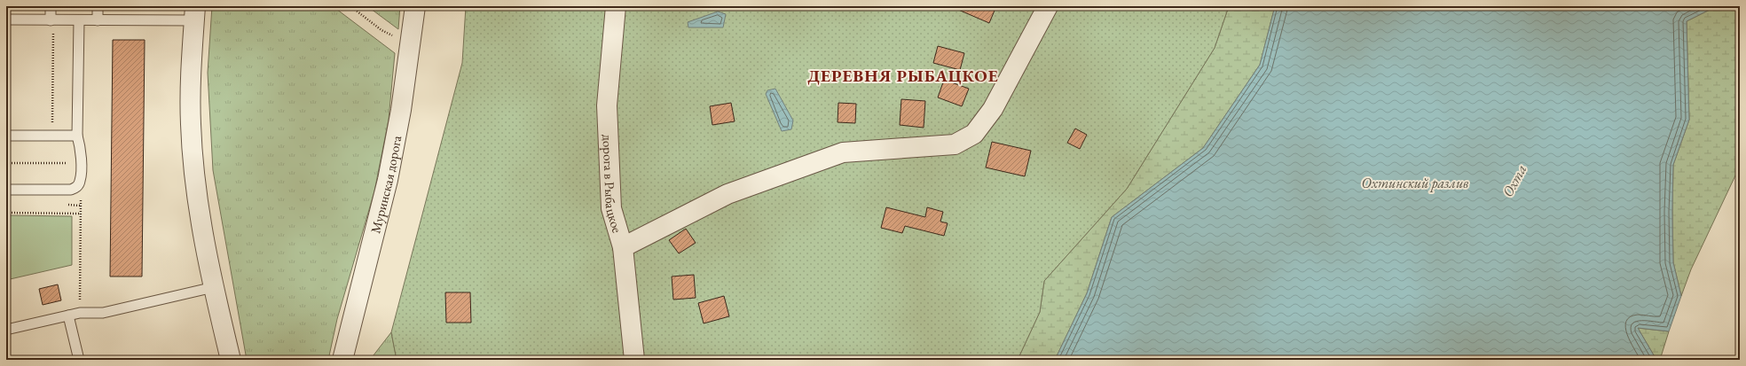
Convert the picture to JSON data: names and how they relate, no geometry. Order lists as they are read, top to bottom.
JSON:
{
  "streets": {
    "street": ["дорога в Рыбацкое", "Муринская дорога"]
  },
  "districts": ["ДЕРЕВНЯ РЫБАЦКОЕ"],
  "water": ["Охта", "Охтинский разлив"]
}
